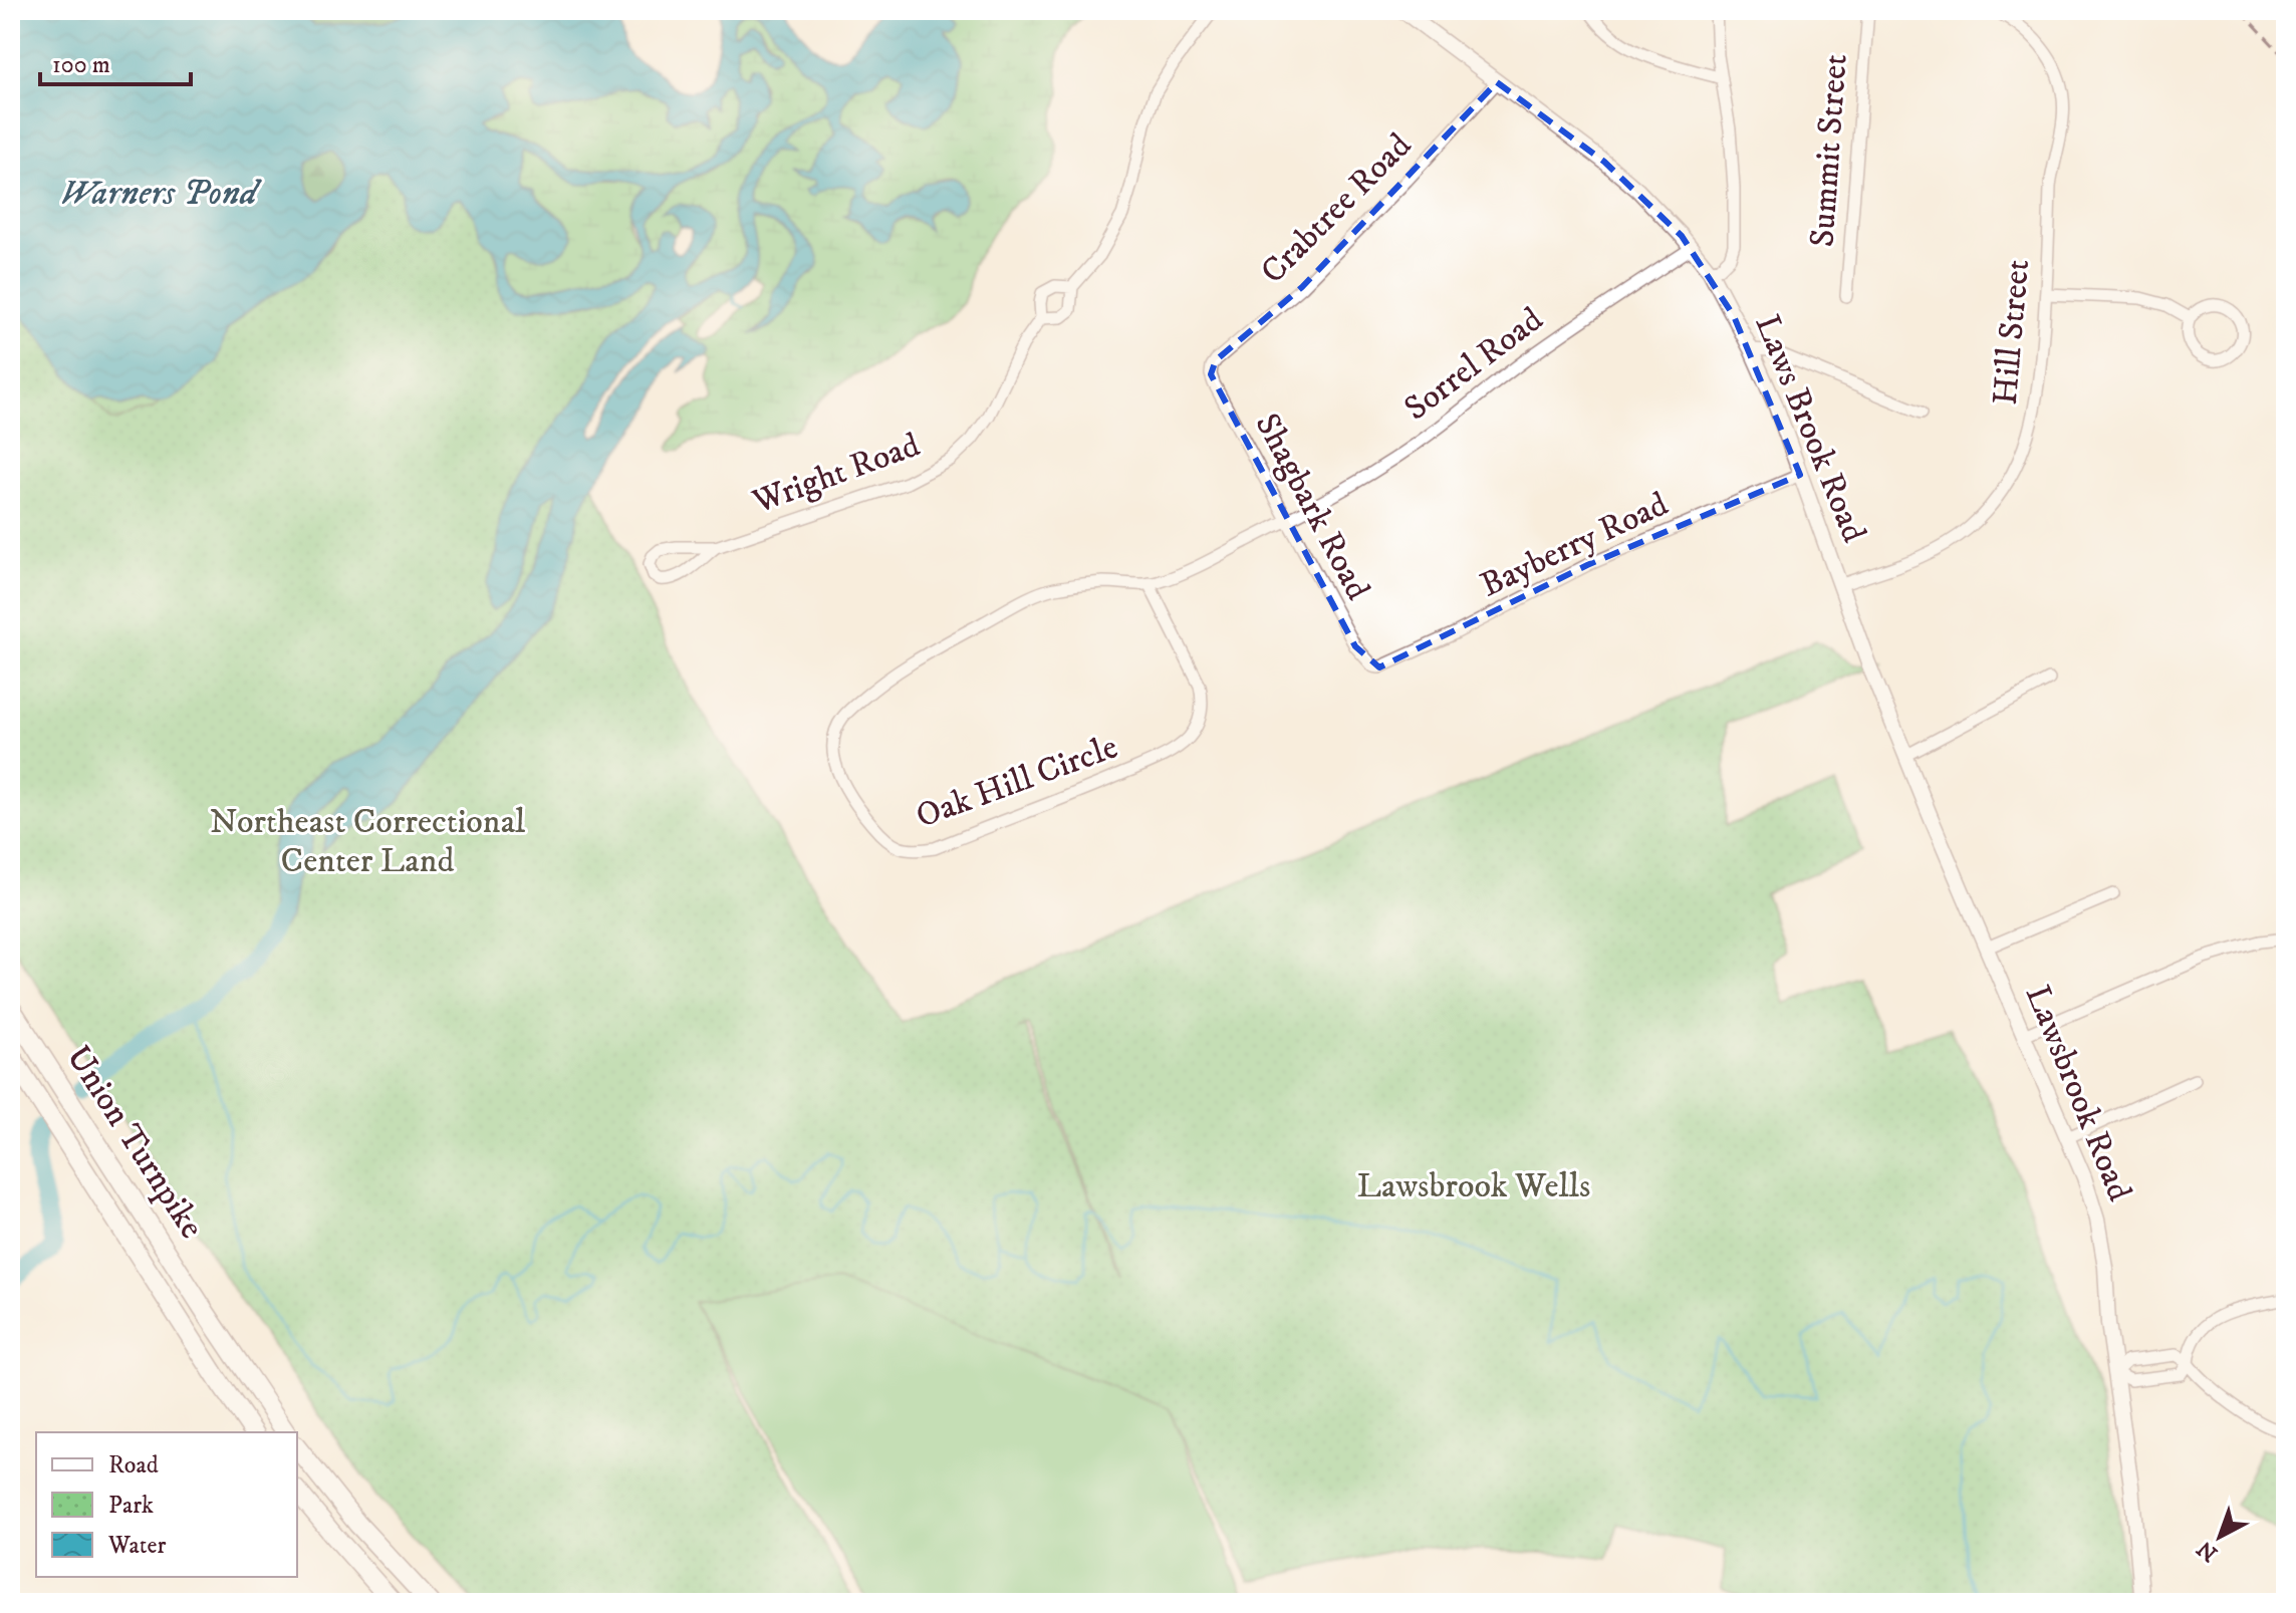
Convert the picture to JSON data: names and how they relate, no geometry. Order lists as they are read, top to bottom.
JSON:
{
  "streets": {
    "highway": ["Union Turnpike"],
    "street": [
      "Summit Street",
      "Crabtree Road",
      "Hill Street",
      "Sorrel Road",
      "Laws Brook Road",
      "Wright Road",
      "Shagbark Road",
      "Bayberry Road",
      "Oak Hill Circle",
      "Lawsbrook Road"
    ]
  },
  "crossings": [
    ["Crabtree Road", "Laws Brook Road"],
    ["Crabtree Road", "Shagbark Road"],
    ["Hill Street", "Laws Brook Road"],
    ["Sorrel Road", "Laws Brook Road"],
    ["Sorrel Road", "Shagbark Road"],
    ["Sorrel Road", "Oak Hill Circle"],
    ["Laws Brook Road", "Bayberry Road"],
    ["Laws Brook Road", "Lawsbrook Road"],
    ["Shagbark Road", "Bayberry Road"],
    ["Shagbark Road", "Oak Hill Circle"]
  ],
  "water": ["Warners Pond"],
  "parks": ["Northeast Correctional Center Land", "Lawsbrook Wells"],
  "legend": ["Road", "Park", "Water"],
  "scale_bar": "100 m",
  "north": "bottom left"
}
